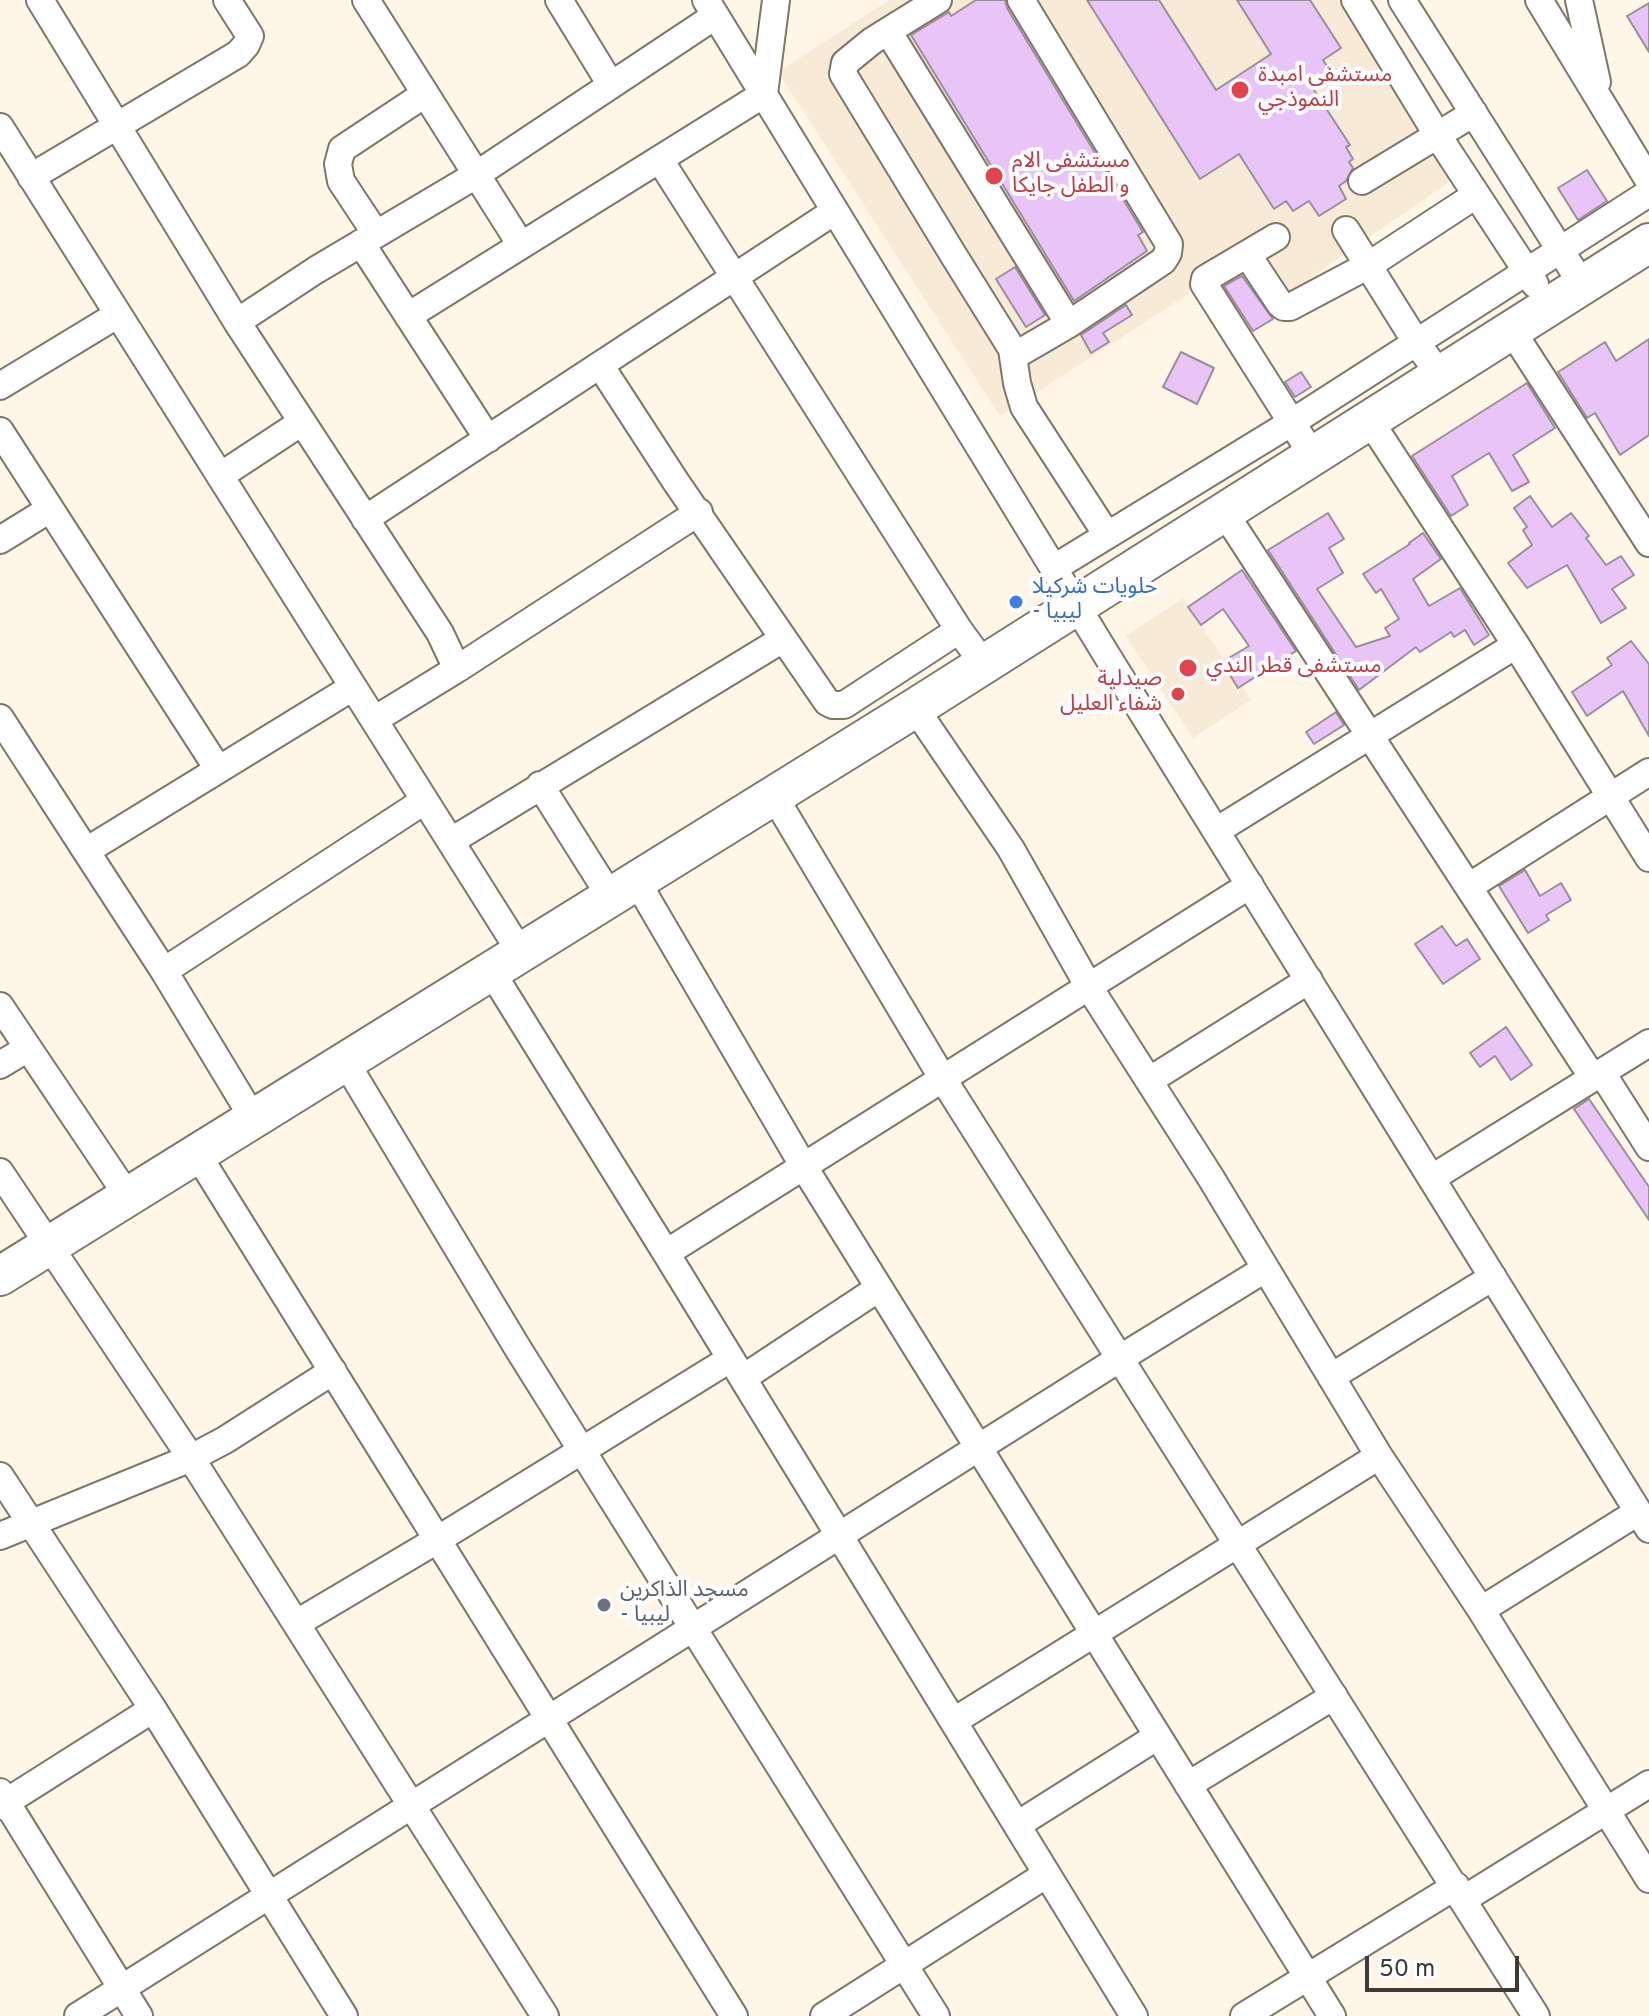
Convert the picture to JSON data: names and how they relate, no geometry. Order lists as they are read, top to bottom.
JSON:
{
  "places": [
    "مستشفى امبدة النموذجي",
    "مستشفى الام و الطفل جايكا",
    "حلويات شركيلا - ليبيا",
    "مستشفى قطر الندي",
    "صيدلية شفاء العليل",
    "مسجد الذاكرين - ليبيا"
  ],
  "scale_bar": "50 m"
}
